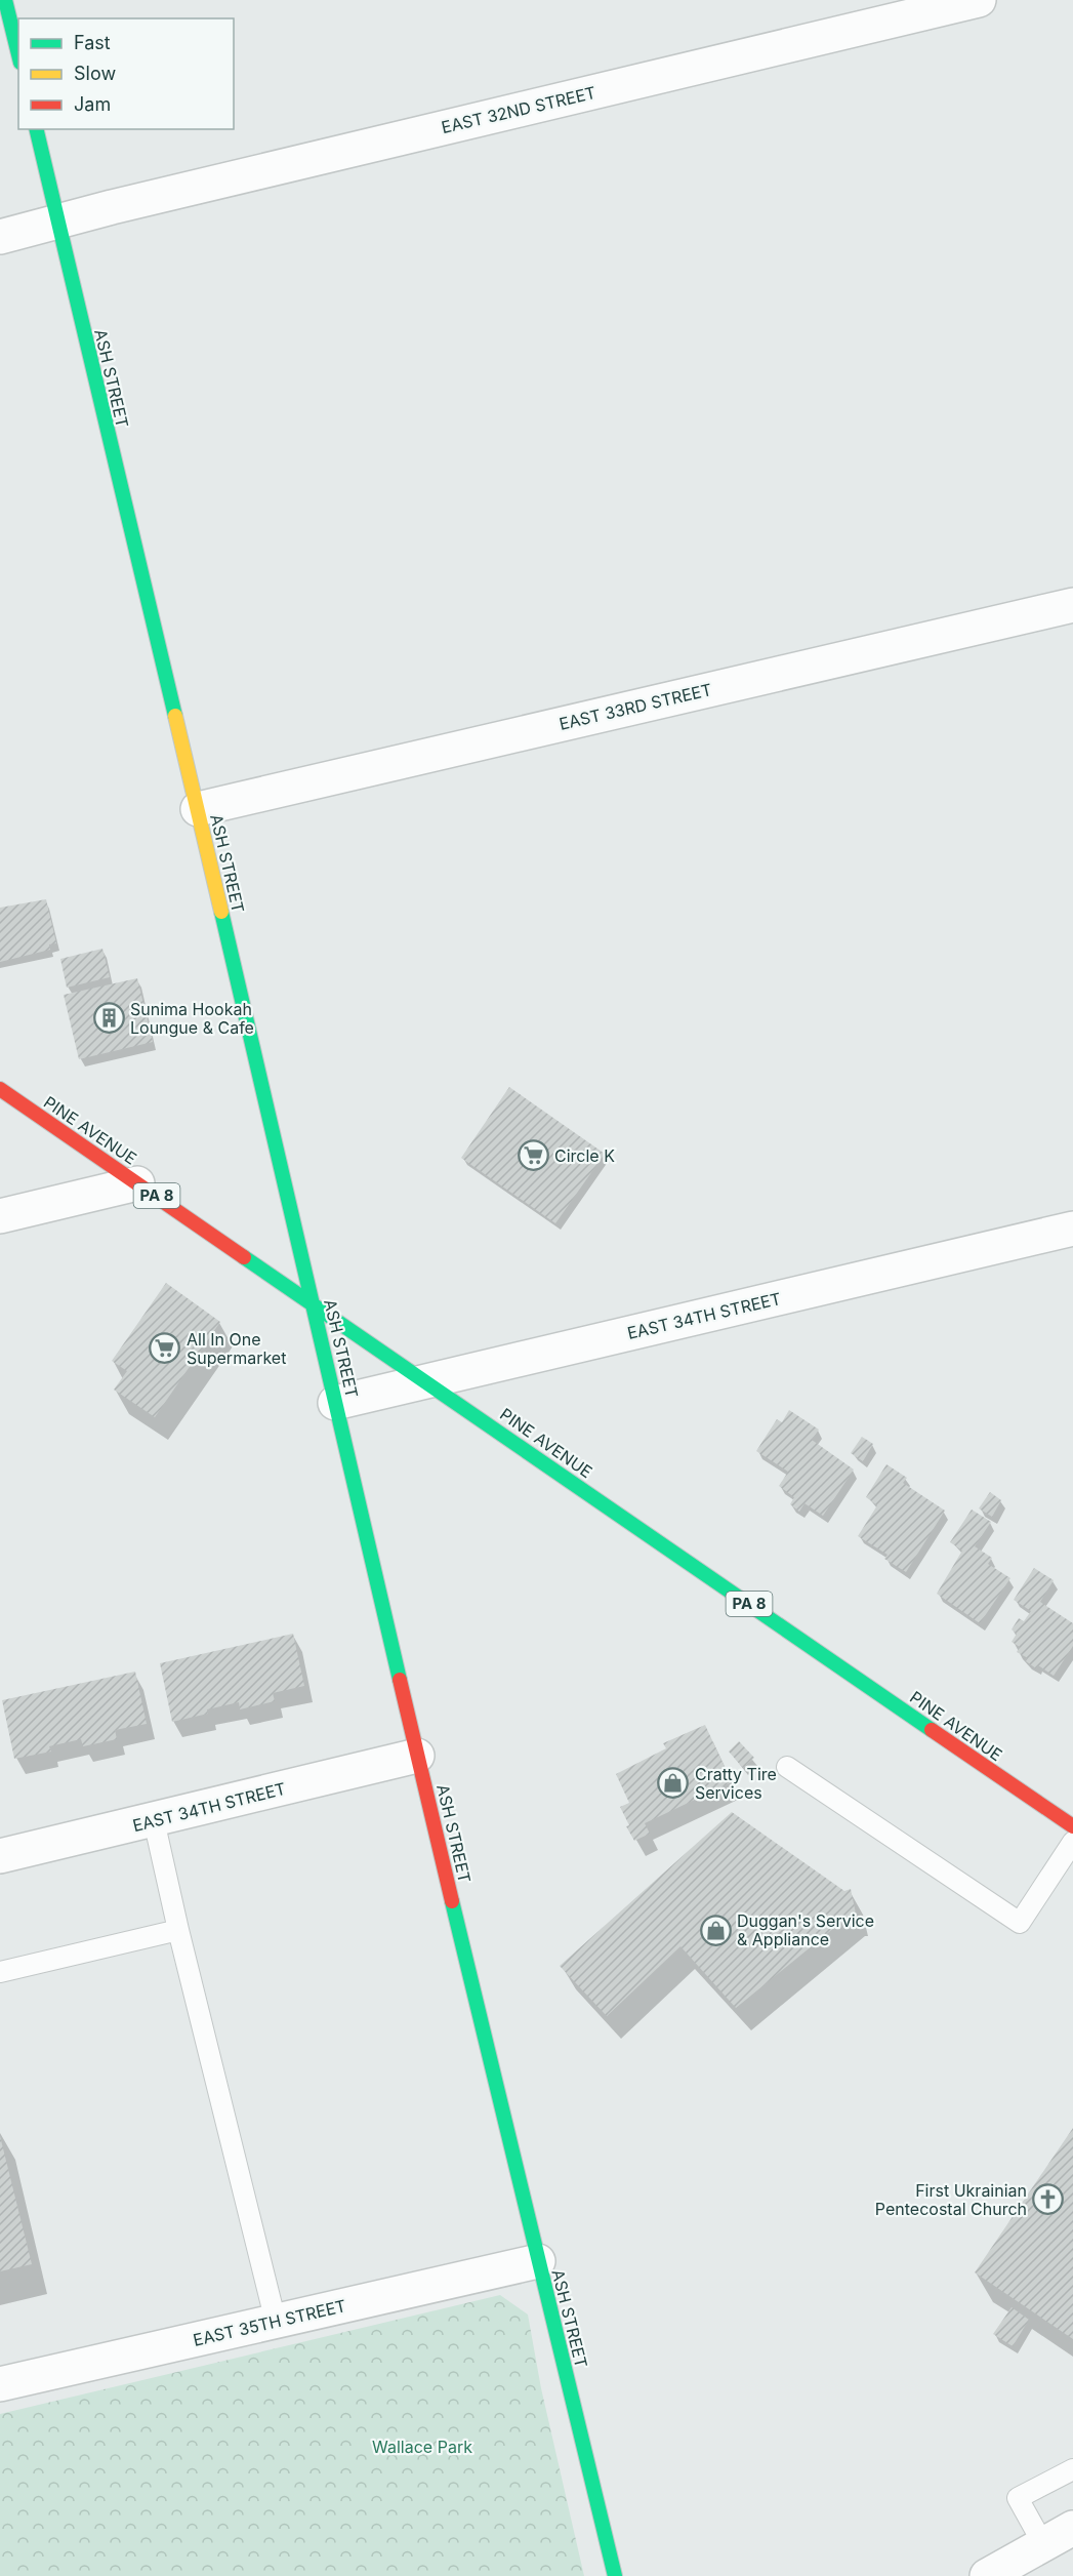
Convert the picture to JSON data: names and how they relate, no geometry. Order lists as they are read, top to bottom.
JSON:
{
  "streets": {
    "street": [
      "EAST 32ND STREET",
      "ASH STREET",
      "EAST 33RD STREET",
      "PINE AVENUE",
      "PA 8",
      "EAST 34TH STREET",
      "EAST 35TH STREET"
    ]
  },
  "crossings": [
    ["EAST 32ND STREET", "ASH STREET"],
    ["ASH STREET", "EAST 33RD STREET"],
    ["ASH STREET", "PINE AVENUE"],
    ["ASH STREET", "EAST 34TH STREET"],
    ["ASH STREET", "EAST 35TH STREET"],
    ["PINE AVENUE", "EAST 34TH STREET"]
  ],
  "parks": ["Wallace Park"],
  "places": {
    "building": ["Sunima Hookah Loungue & Cafe"],
    "supermarket": ["Circle K", "All In One Supermarket"],
    "shop": ["Cratty Tire Services", "Duggan's Service & Appliance"],
    "church": ["First Ukrainian Pentecostal Church"]
  },
  "legend": ["Fast", "Slow", "Jam"]
}
